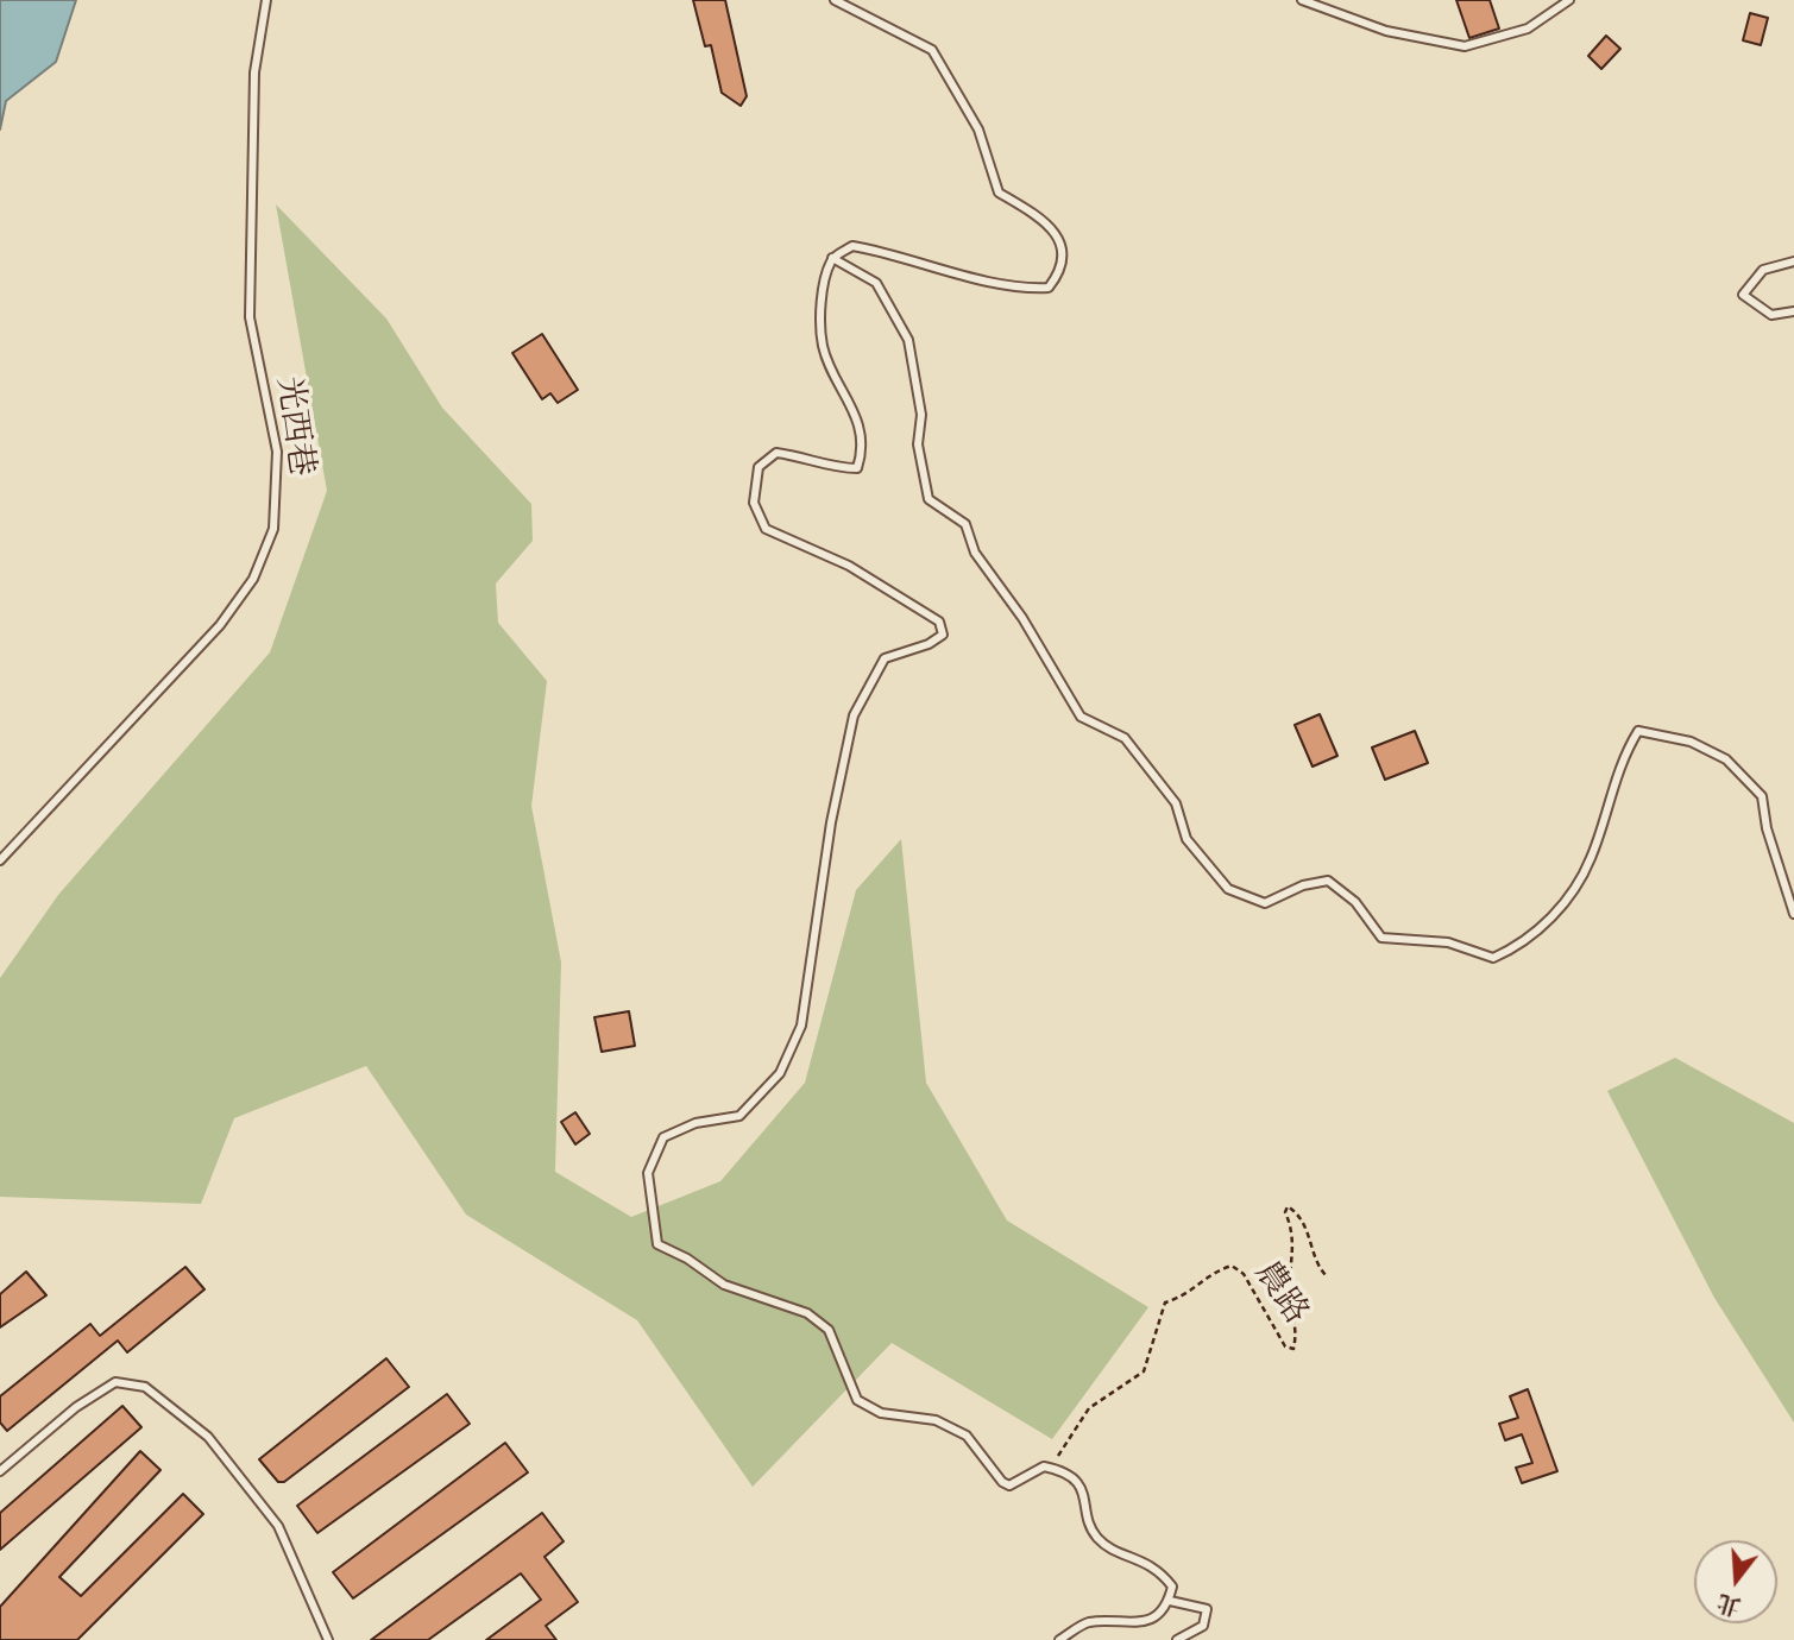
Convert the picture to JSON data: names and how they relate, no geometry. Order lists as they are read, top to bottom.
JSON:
{
  "streets": {
    "lane": ["光西巷"],
    "path": ["農路"]
  },
  "north": "bottom"
}
